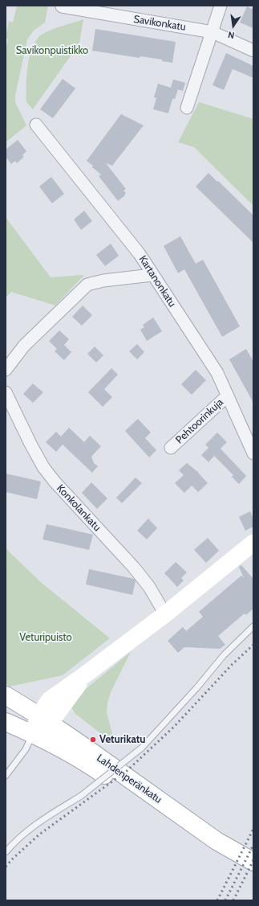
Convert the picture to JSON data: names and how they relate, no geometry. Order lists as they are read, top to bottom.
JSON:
{
  "streets": {
    "main road": ["Lahdenperänkatu"],
    "street": [
      "Savikonkatu",
      "Kartanonkatu",
      "Pehtoorinkuja",
      "Konkolankatu"
    ]
  },
  "crossings": [
    ["Kartanonkatu", "Pehtoorinkuja"]
  ],
  "parks": ["Savikonpuistikko", "Veturipuisto"],
  "places": ["Veturikatu"],
  "north": "bottom"
}
